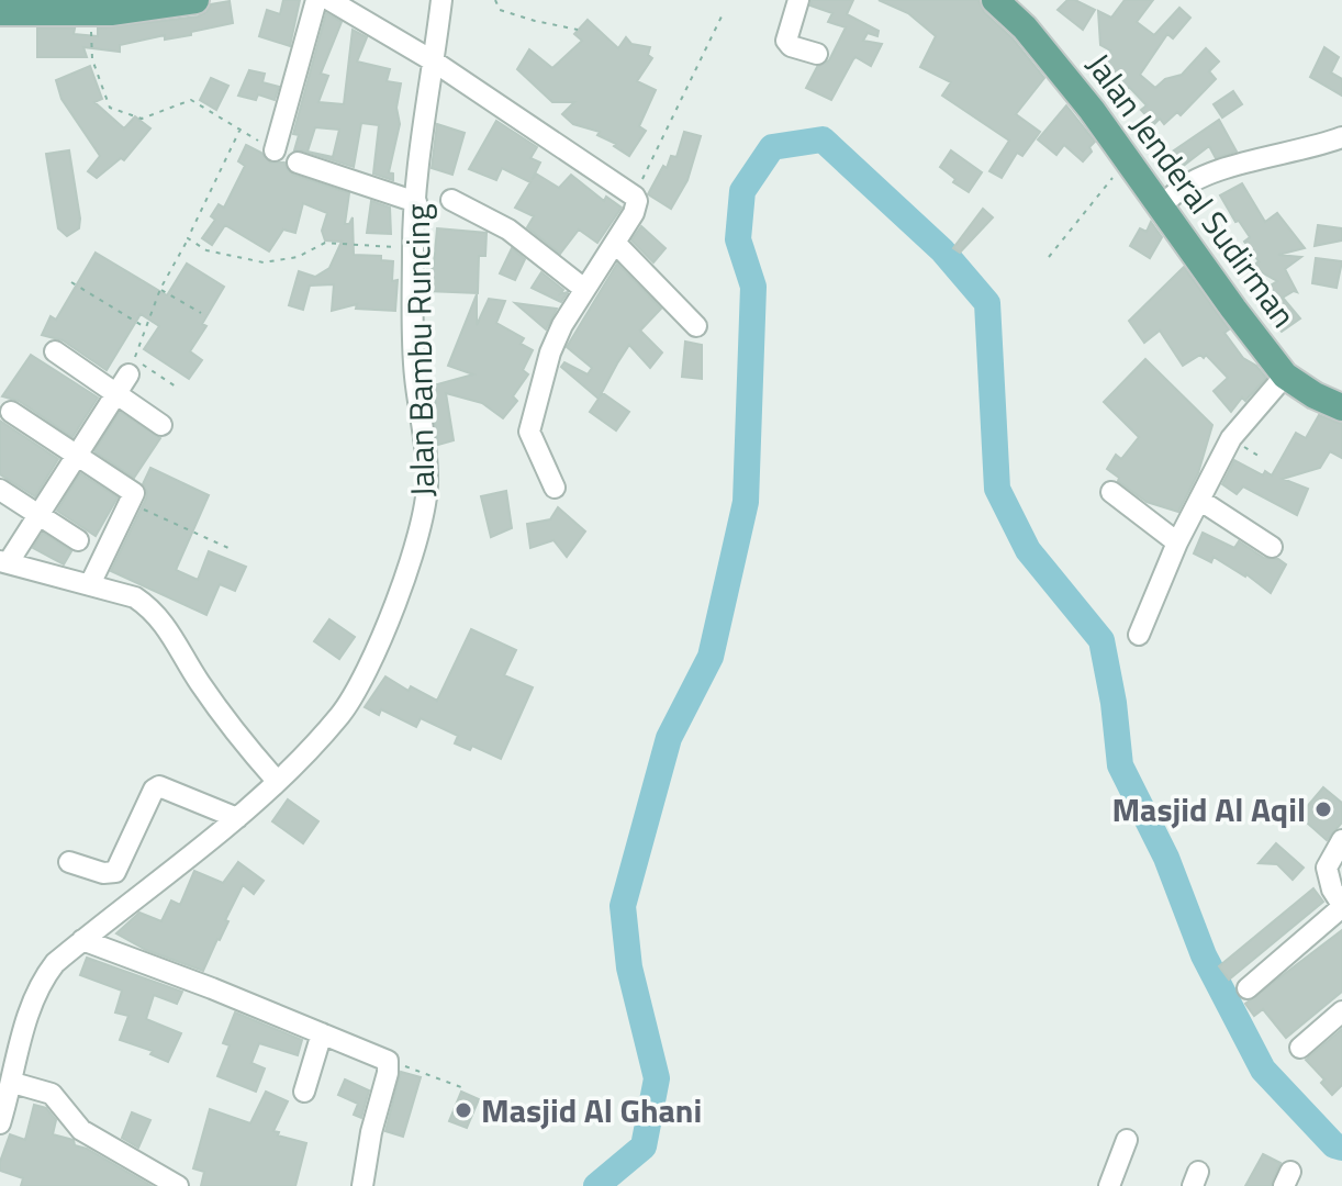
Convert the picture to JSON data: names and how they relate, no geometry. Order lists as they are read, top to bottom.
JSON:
{
  "streets": {
    "main road": ["Jalan Jenderal Sudirman"],
    "street": ["Jalan Bambu Runcing"]
  },
  "places": ["Masjid Al Aqil", "Masjid Al Ghani"]
}
